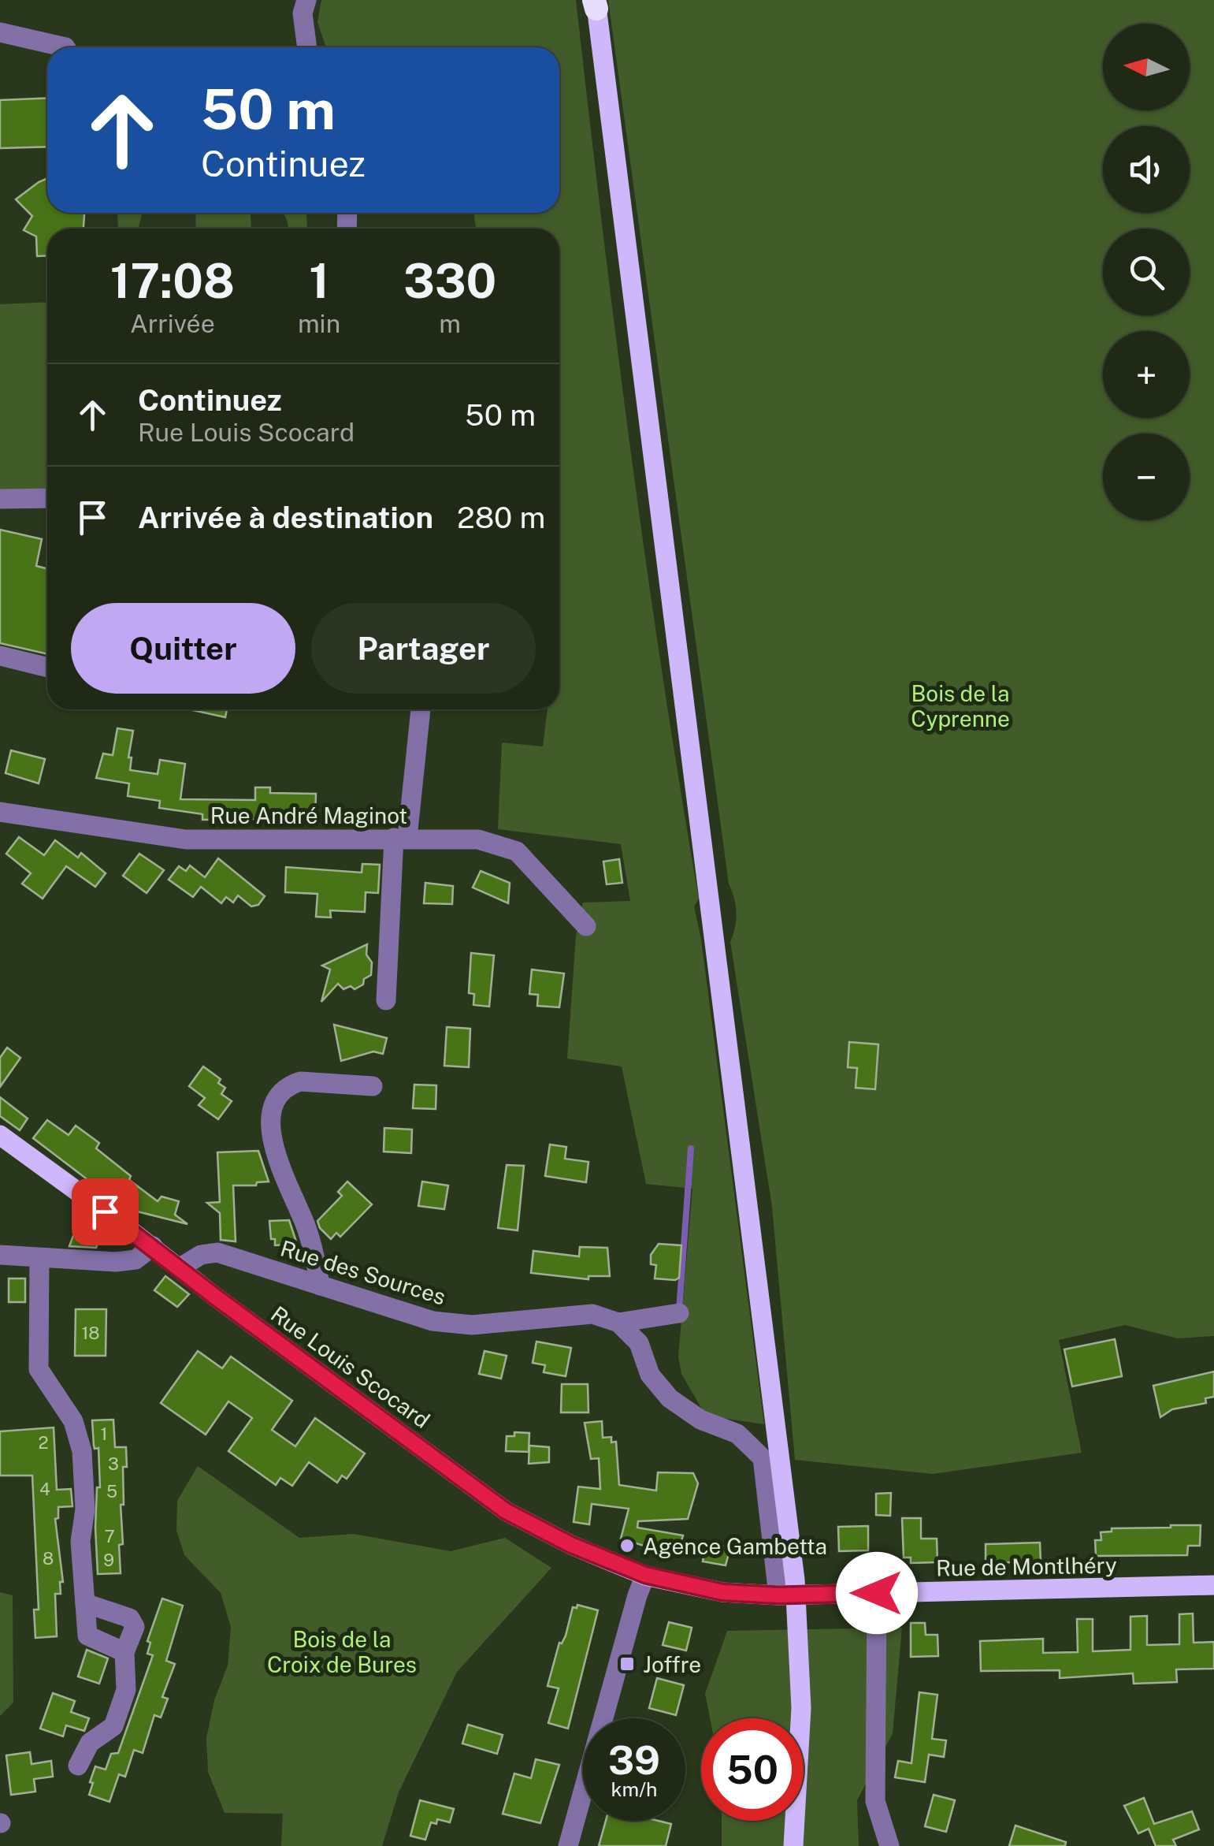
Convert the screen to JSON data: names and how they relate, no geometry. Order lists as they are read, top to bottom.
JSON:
{
  "streets": {
    "main road": ["Rue Louis Scocard", "Rue de Montlhéry"],
    "street": ["Rue André Maginot", "Rue des Sources"]
  },
  "crossings": [
    ["Rue des Sources", "Rue Louis Scocard"],
    ["Rue Louis Scocard", "Rue de Montlhéry"]
  ],
  "parks": ["Bois de la Cyprenne", "Bois de la Croix de Bures"],
  "places": {
    "other": ["Agence Gambetta"],
    "transit": ["Joffre"]
  },
  "house_numbers": [
    "18",
    "1",
    "2",
    "3",
    "4",
    "5",
    "7",
    "8",
    "9"
  ],
  "north": "left",
  "page": {
    "map_buttons": ["+", "−"],
    "turn": ["50 m", "Continuez"],
    "eta": [
      "17:08",
      "Arrivée",
      "1",
      "min",
      "330",
      "m"
    ],
    "list": [
      {
        "name": "Continuez",
        "note": "Rue Louis Scocard",
        "value": "50 m"
      },
      {
        "name": "Arrivée à destination",
        "value": "280 m"
      }
    ],
    "buttons": ["Quitter", "Partager"],
    "speed": "39 km/h",
    "limit": "50"
  }
}
